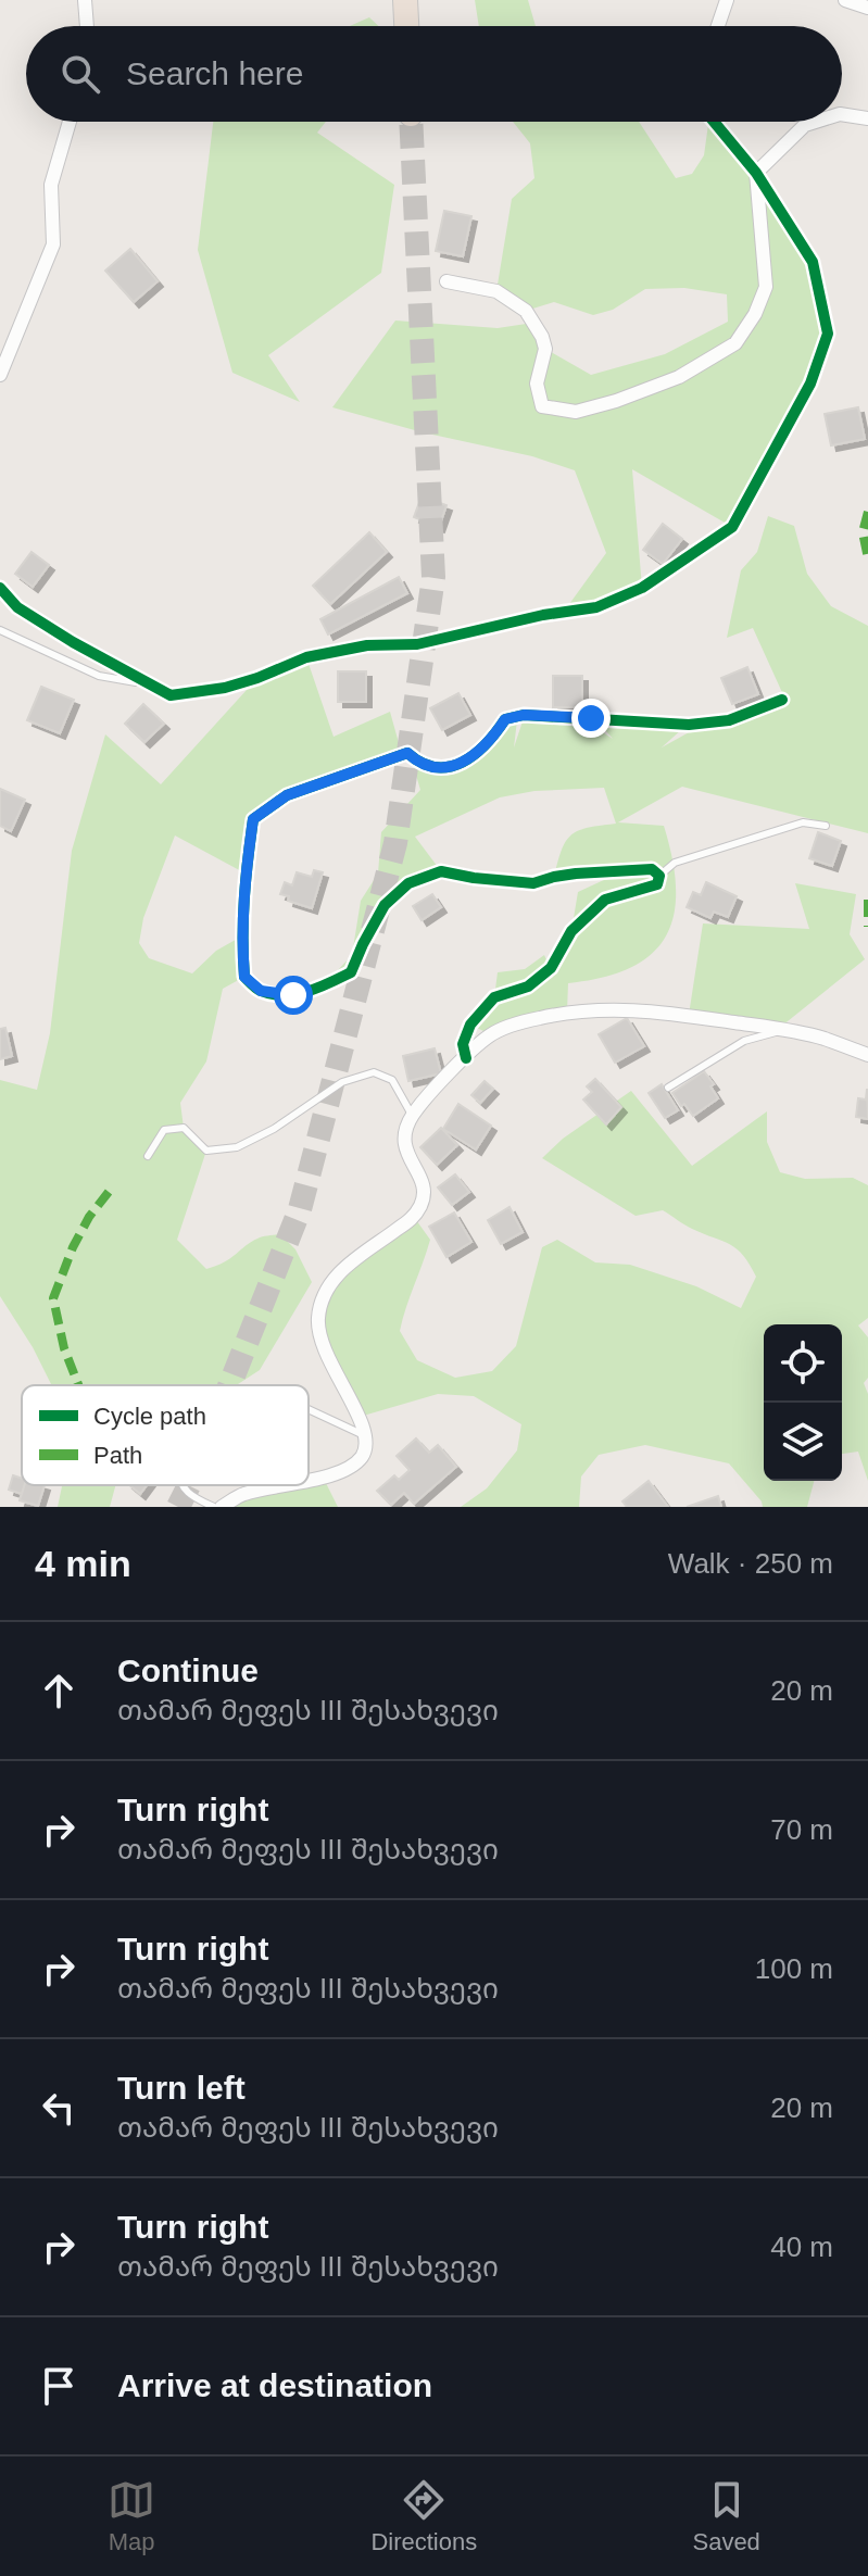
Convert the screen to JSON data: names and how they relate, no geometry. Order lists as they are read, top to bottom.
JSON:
{
  "legend": ["Cycle path", "Path"],
  "page": {
    "search": "Search here",
    "heading": ["4 min", "Walk · 250 m"],
    "list": [
      ["Continue", "თამარ მეფეს III შესახვევი", "20 m"],
      ["Turn right", "თამარ მეფეს III შესახვევი", "70 m"],
      ["Turn right", "თამარ მეფეს III შესახვევი", "100 m"],
      ["Turn left", "თამარ მეფეს III შესახვევი", "20 m"],
      ["Turn right", "თამარ მეფეს III შესახვევი", "40 m"],
      "Arrive at destination"
    ],
    "nav": ["Map", "Directions", "Saved"]
  }
}
